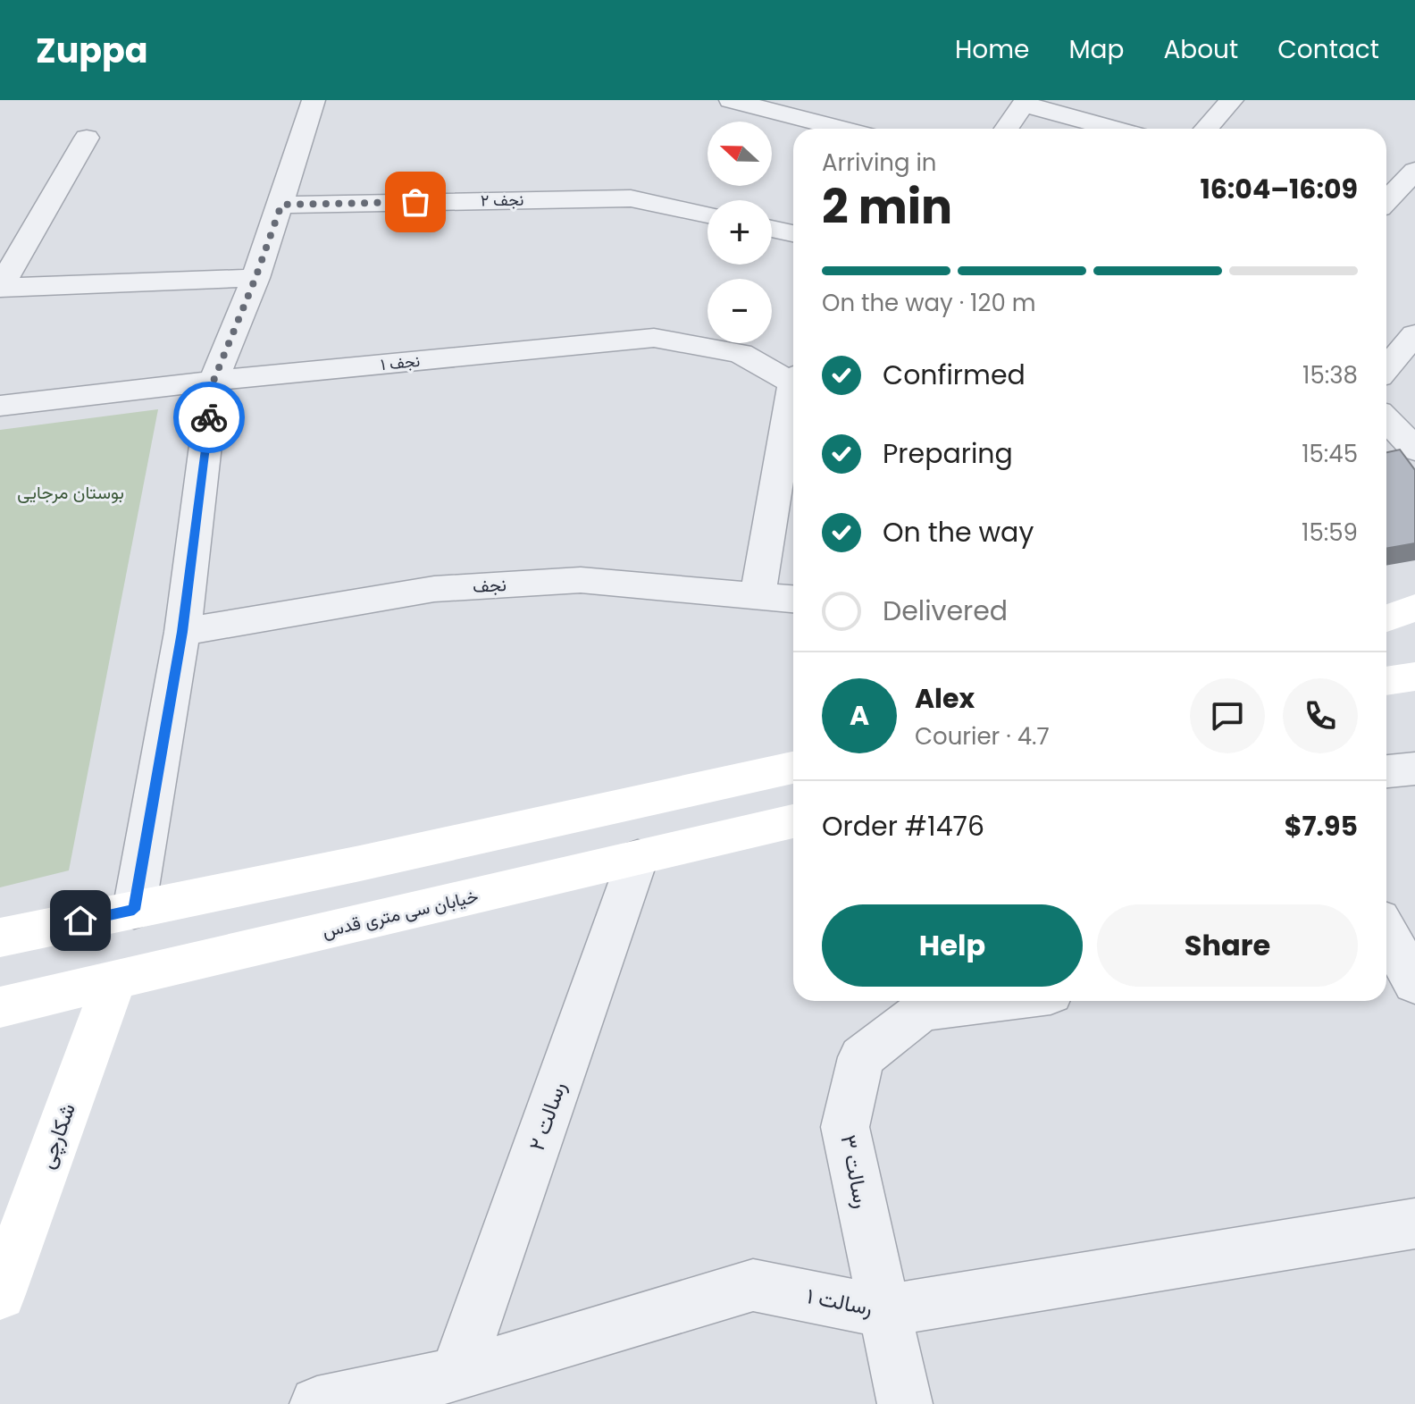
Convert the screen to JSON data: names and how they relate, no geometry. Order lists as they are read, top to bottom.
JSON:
{
  "streets": {
    "main road": ["خیابان سی متری قدس", "شکارچی"],
    "street": [
      "نجف ۲",
      "نجف ۱",
      "نجف",
      "رسالت ۲",
      "رسالت ۳",
      "رسالت ۱"
    ]
  },
  "crossings": [
    ["خیابان سی متری قدس", "رسالت ۲"],
    ["خیابان سی متری قدس", "شکارچی"],
    ["رسالت ۲", "رسالت ۱"],
    ["رسالت ۳", "رسالت ۱"]
  ],
  "parks": ["بوستان مرجایی"],
  "north": "left",
  "page": {
    "header": "Zuppa",
    "nav": [
      "Home",
      "Map",
      "About",
      "Contact"
    ],
    "map_buttons": ["+", "−"],
    "heading": ["2 min", "Arriving in", "16:04–16:09"],
    "panel": [
      "Alex",
      "Courier · 4.7",
      "Order #1476",
      "$7.95"
    ],
    "bar": "On the way · 120 m",
    "list": [
      ["Confirmed", "15:38"],
      ["Preparing", "15:45"],
      ["On the way", "15:59"],
      "Delivered"
    ],
    "round": "A",
    "buttons": ["Help", "Share"]
  }
}
